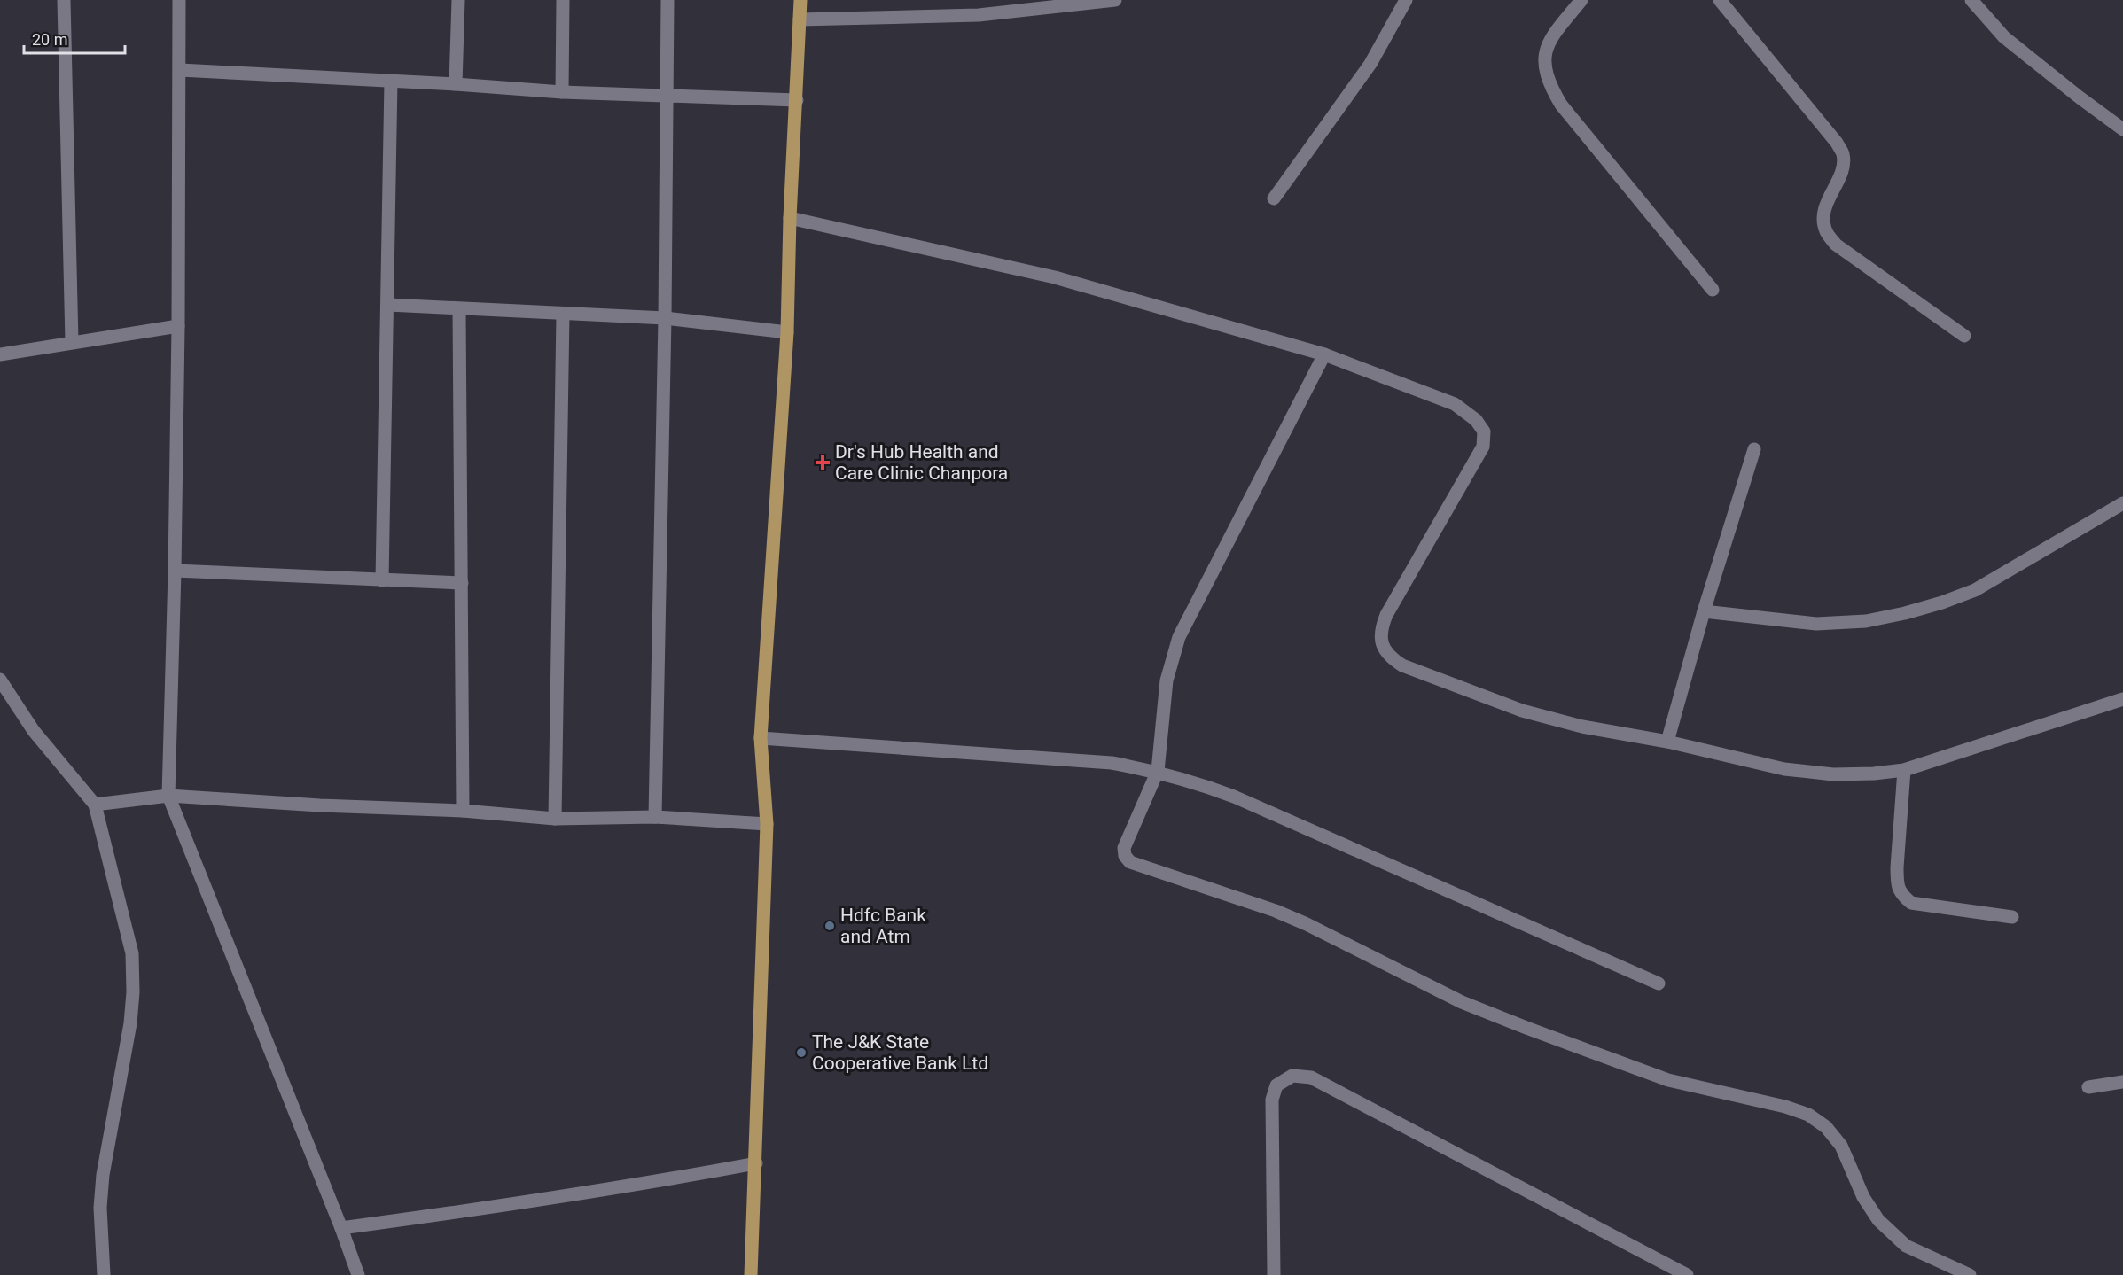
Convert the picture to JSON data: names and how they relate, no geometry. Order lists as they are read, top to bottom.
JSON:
{
  "places": {
    "health": ["Dr's Hub Health and Care Clinic Chanpora"],
    "other": ["Hdfc Bank and Atm", "The J&K State Cooperative Bank Ltd"]
  },
  "scale_bar": "20 m"
}
